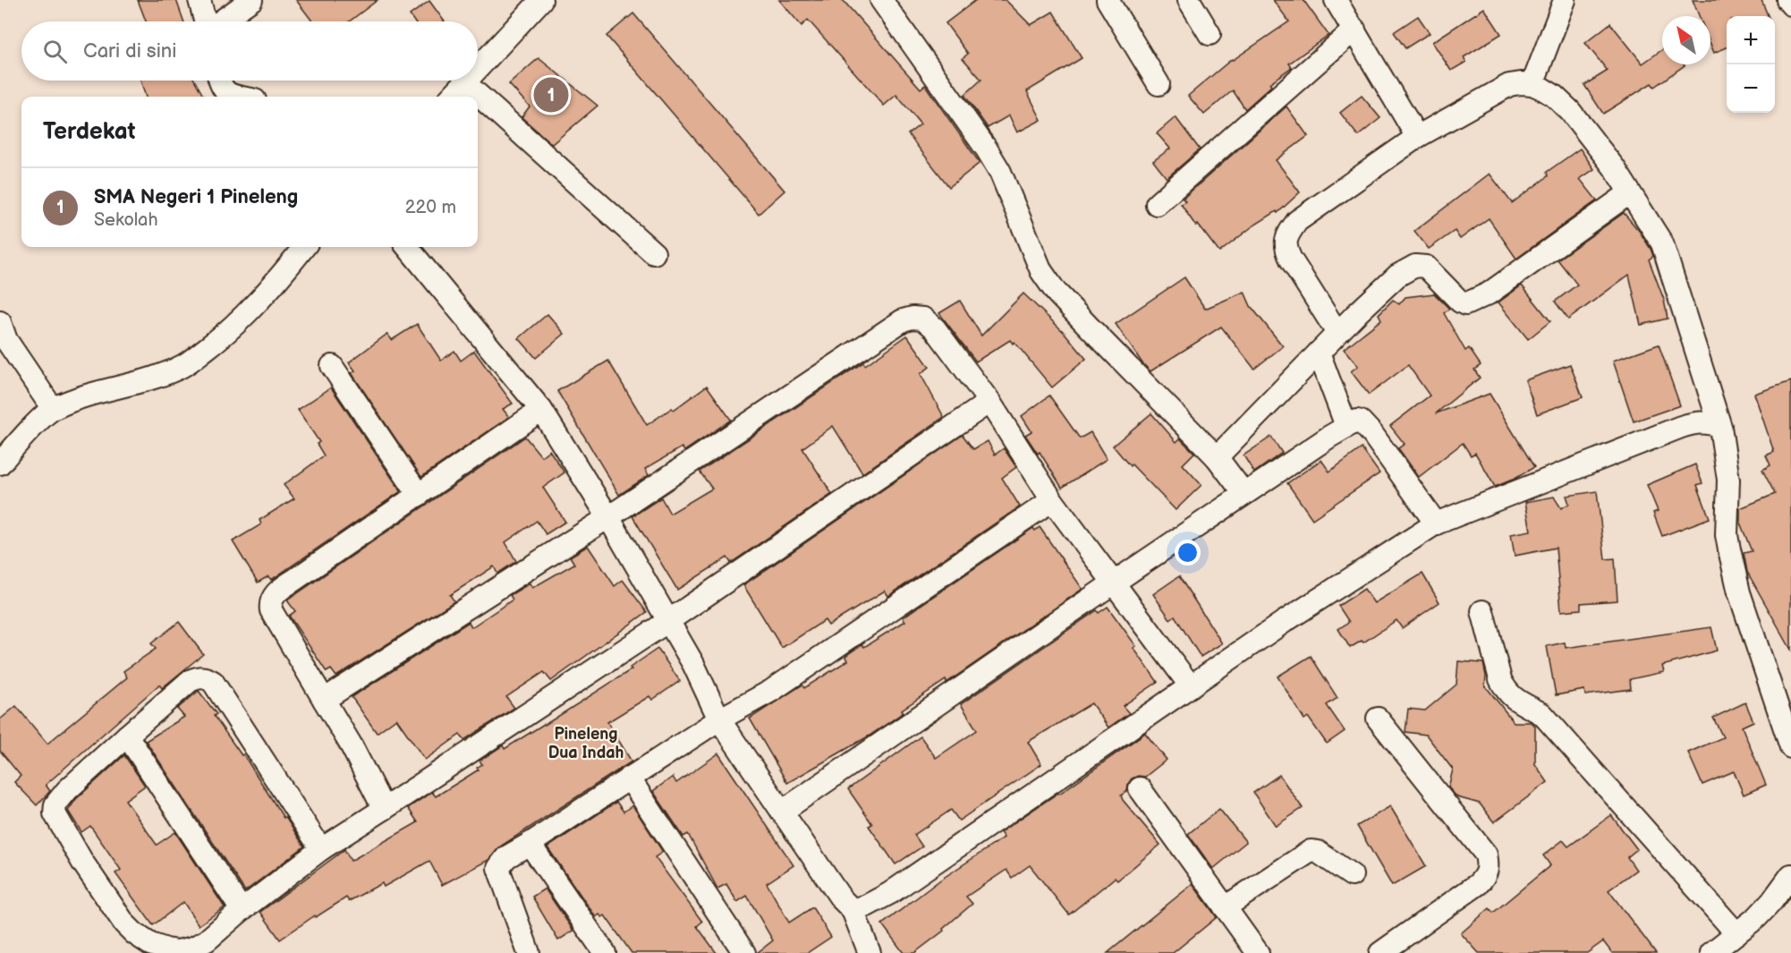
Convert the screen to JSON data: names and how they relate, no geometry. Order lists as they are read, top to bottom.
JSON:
{
  "districts": ["Pineleng Dua Indah"],
  "north": "top left",
  "page": {
    "map_buttons": ["+", "−"],
    "search": "Cari di sini",
    "pins": "1",
    "heading": "Terdekat",
    "list": [
      {
        "mark": "1",
        "name": "SMA Negeri 1 Pineleng",
        "note": "Sekolah",
        "value": "220 m"
      }
    ]
  }
}
